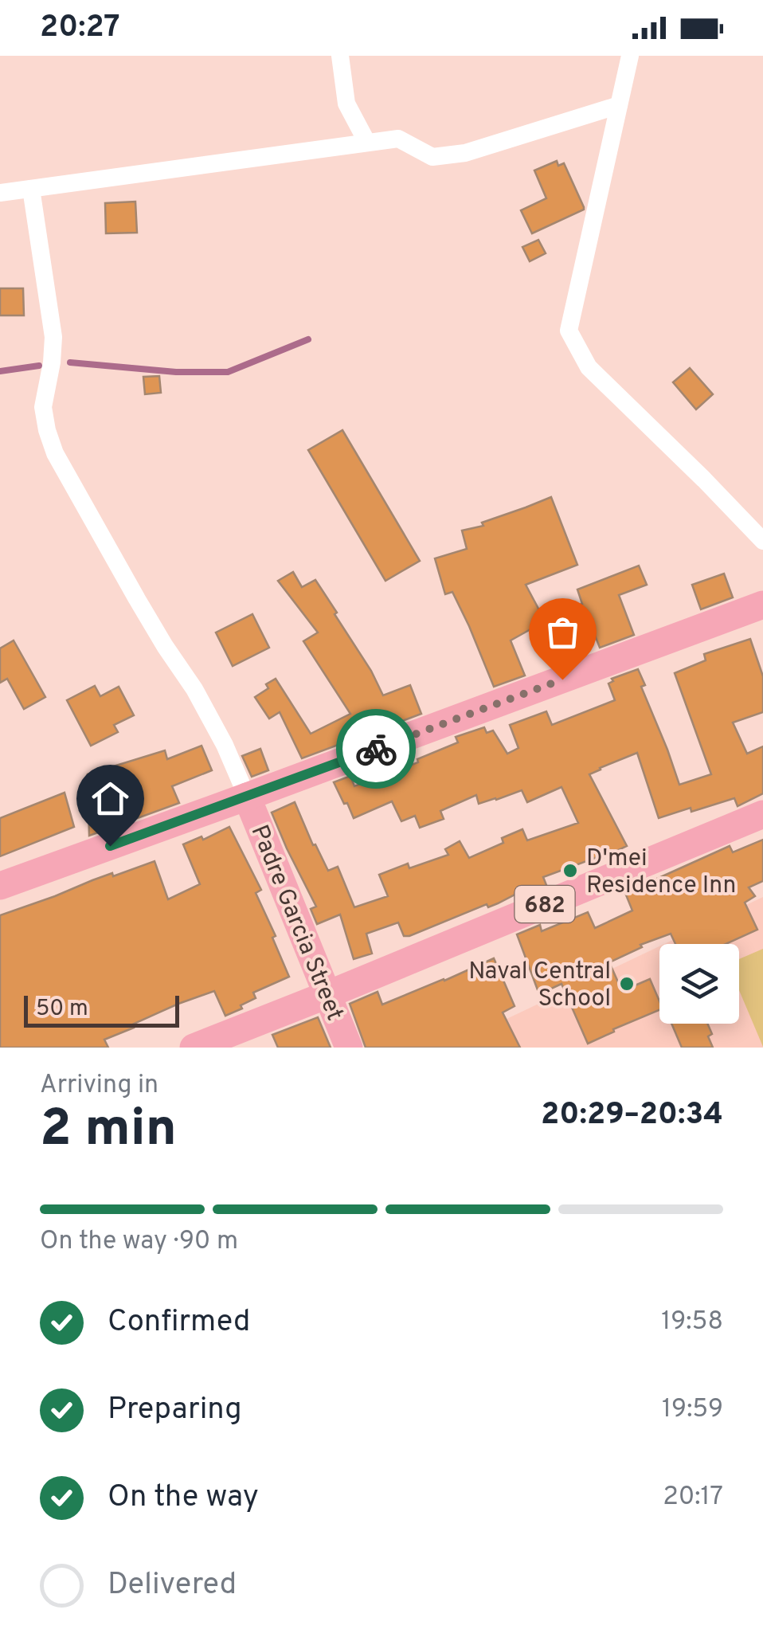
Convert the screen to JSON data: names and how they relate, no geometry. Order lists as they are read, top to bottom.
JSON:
{
  "streets": {
    "main road": ["682", "Padre Garcia Street"]
  },
  "crossings": [
    ["682", "Padre Garcia Street"]
  ],
  "places": ["D'mei Residence Inn", "Naval Central School"],
  "scale_bar": "50 m",
  "page": {
    "status": "20:27",
    "scale": "50 m",
    "heading": ["2 min", "Arriving in", "20:29–20:34"],
    "bar": "On the way · 90 m",
    "list": [
      ["Confirmed", "19:58"],
      ["Preparing", "19:59"],
      ["On the way", "20:17"],
      "Delivered"
    ]
  }
}
